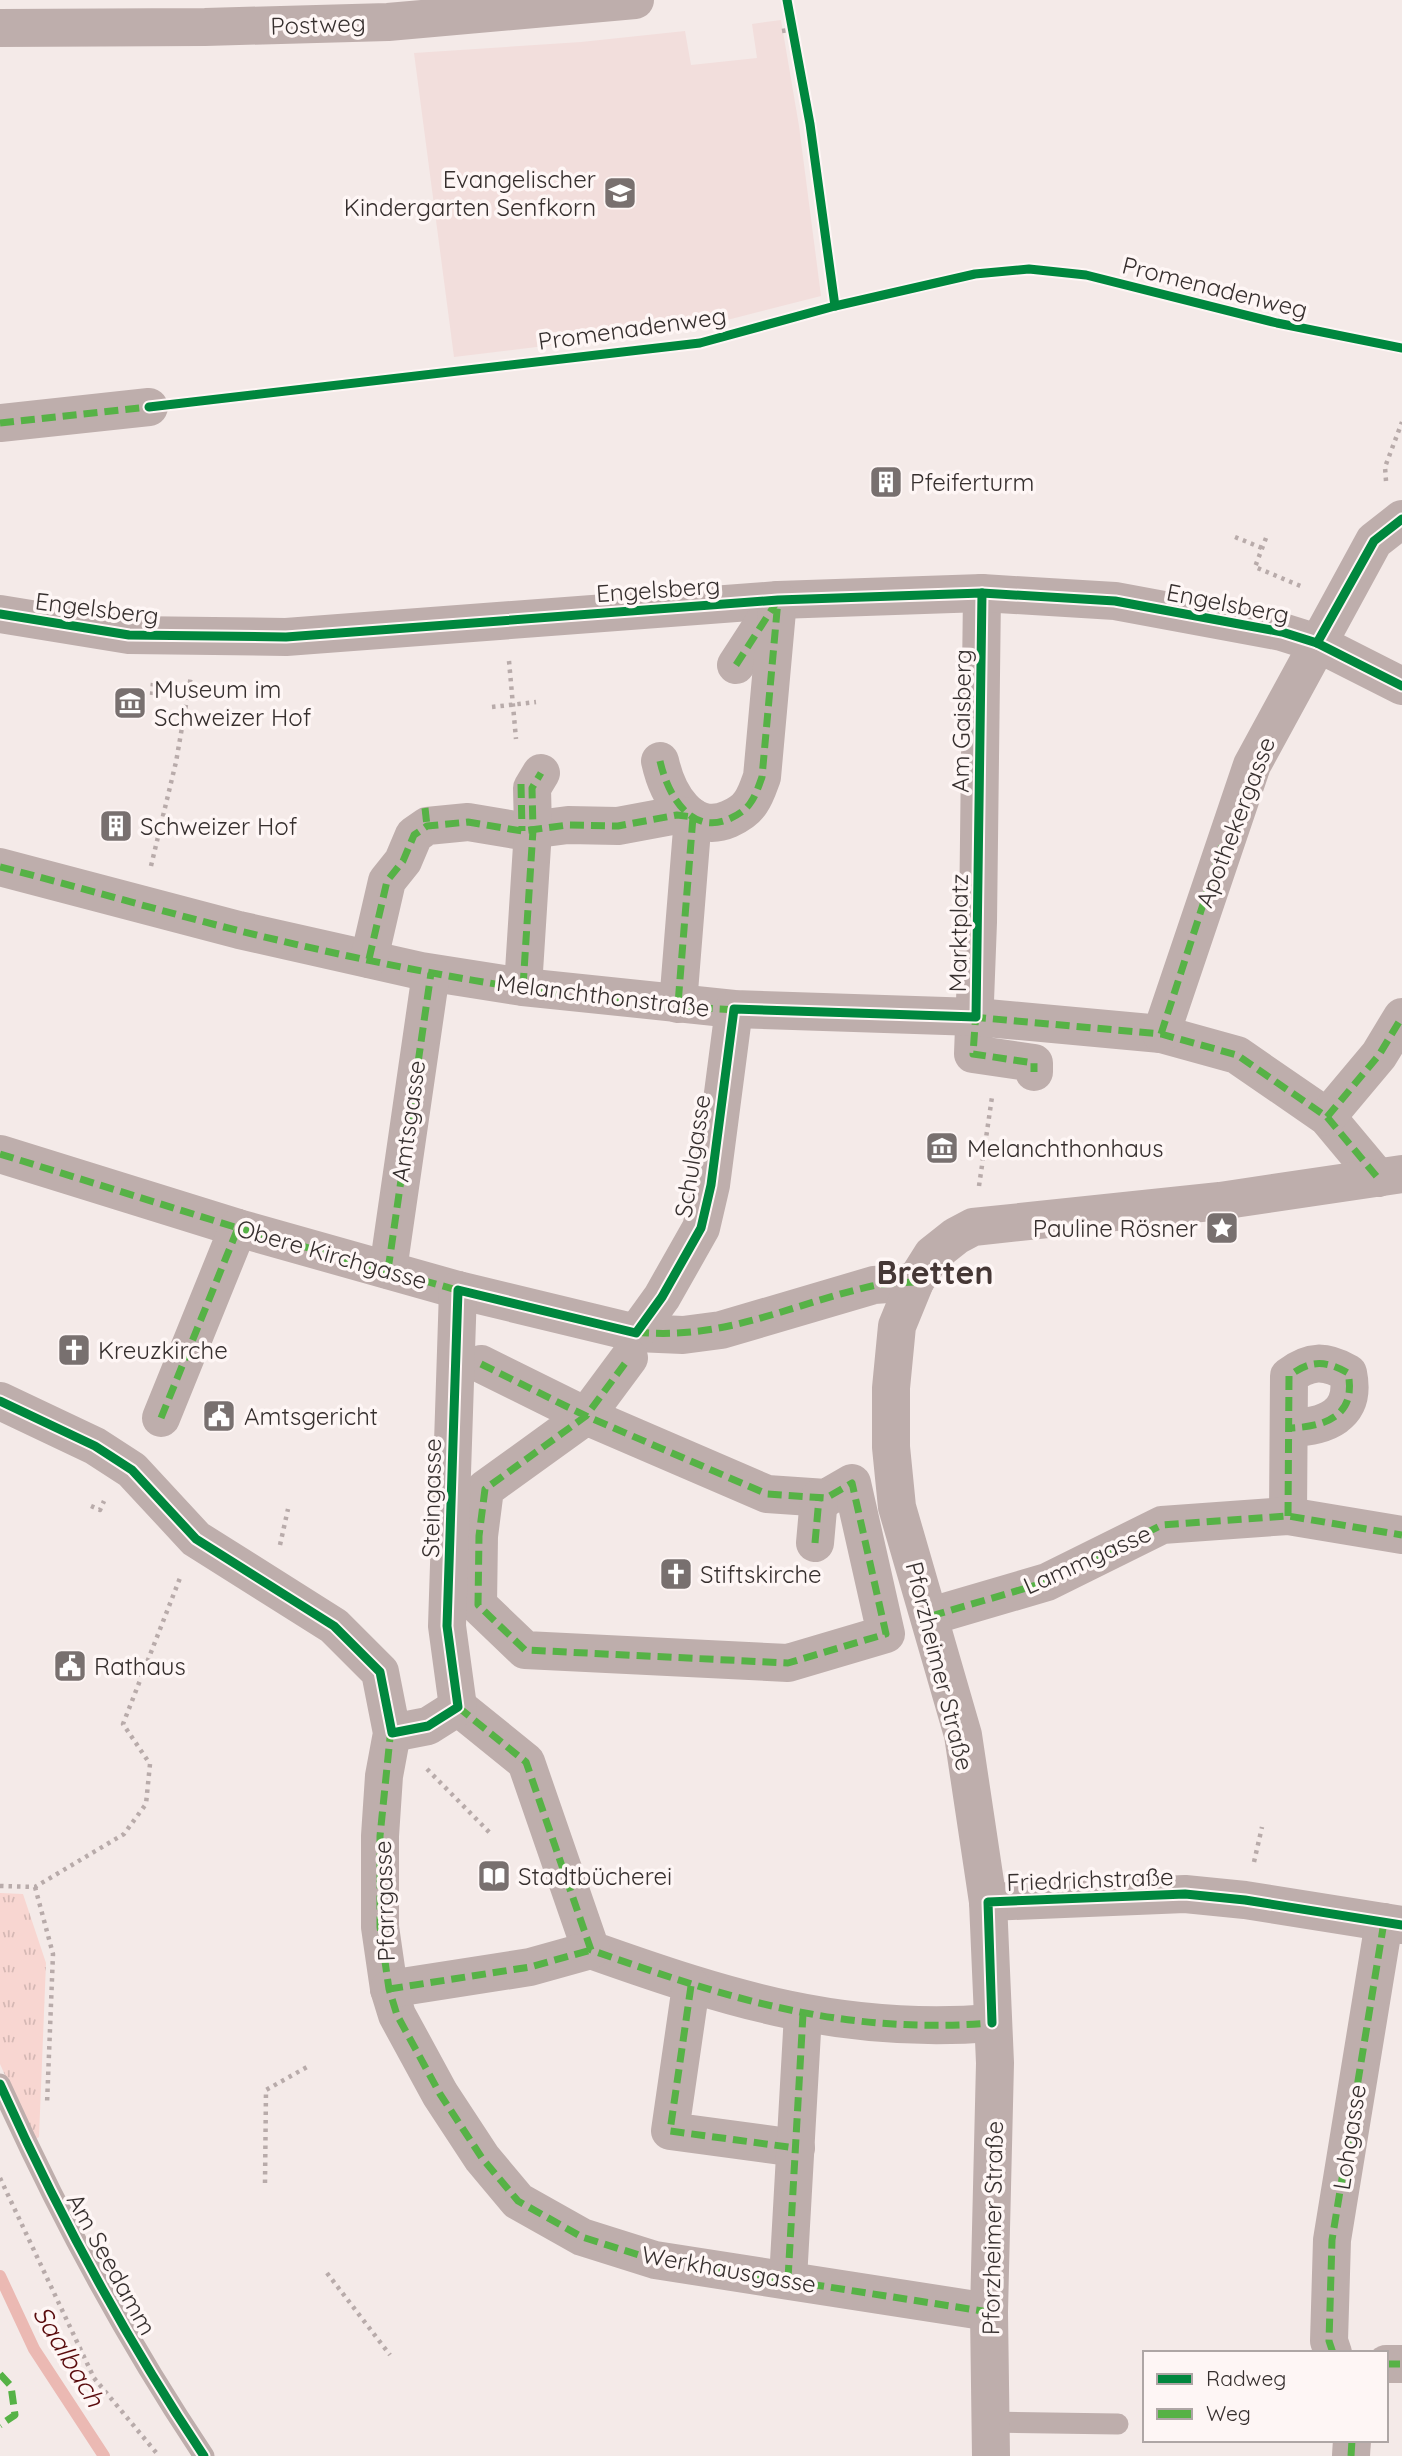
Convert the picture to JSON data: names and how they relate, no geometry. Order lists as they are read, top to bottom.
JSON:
{
  "streets": {
    "street": [
      "Postweg",
      "Engelsberg",
      "Am Gaisberg",
      "Apothekergasse",
      "Marktplatz",
      "Melanchthonstraße",
      "Amtsgasse",
      "Schulgasse",
      "Obere Kirchgasse",
      "Steingasse",
      "Lammgasse",
      "Pforzheimer Straße",
      "Friedrichstraße",
      "Pfarrgasse",
      "Lohgasse",
      "Werkhausgasse"
    ],
    "lane": ["Am Seedamm"],
    "cycle path": ["Promenadenweg"]
  },
  "crossings": [
    ["Engelsberg", "Am Gaisberg"],
    ["Engelsberg", "Apothekergasse"],
    ["Am Gaisberg", "Marktplatz"],
    ["Apothekergasse", "Melanchthonstraße"],
    ["Marktplatz", "Melanchthonstraße"],
    ["Melanchthonstraße", "Amtsgasse"],
    ["Melanchthonstraße", "Schulgasse"],
    ["Melanchthonstraße", "Pforzheimer Straße"],
    ["Amtsgasse", "Obere Kirchgasse"],
    ["Schulgasse", "Obere Kirchgasse"],
    ["Obere Kirchgasse", "Steingasse"],
    ["Obere Kirchgasse", "Pforzheimer Straße"],
    ["Lammgasse", "Pforzheimer Straße"],
    ["Pforzheimer Straße", "Friedrichstraße"],
    ["Pforzheimer Straße", "Werkhausgasse"],
    ["Friedrichstraße", "Lohgasse"],
    ["Pfarrgasse", "Werkhausgasse"]
  ],
  "districts": ["Bretten"],
  "water": ["Saalbach"],
  "places": {
    "school or university": ["Evangelischer Kindergarten Senfkorn"],
    "building": ["Pfeiferturm", "Schweizer Hof"],
    "museum": ["Museum im Schweizer Hof", "Melanchthonhaus"],
    "place": ["Pauline Rösner"],
    "church": ["Kreuzkirche", "Stiftskirche"],
    "public building": ["Amtsgericht", "Rathaus"],
    "library": ["Stadtbücherei"]
  },
  "legend": ["Radweg", "Weg"]
}
